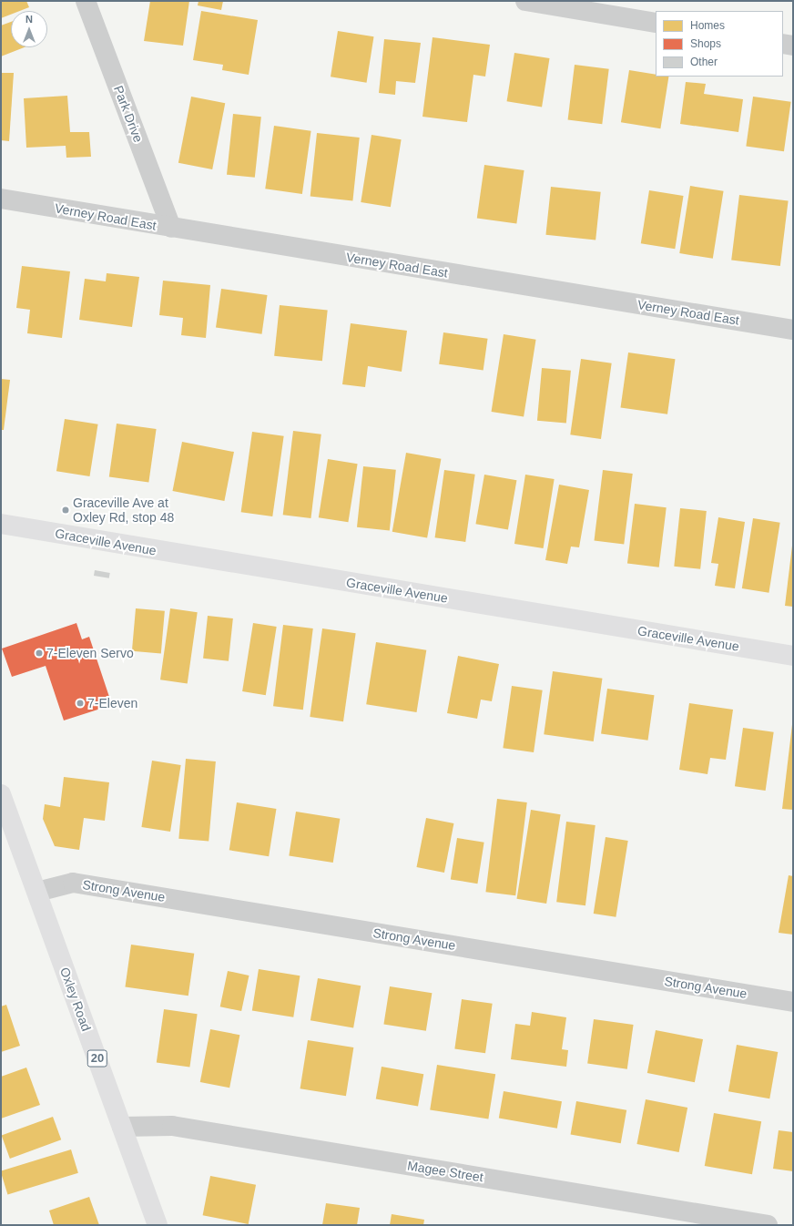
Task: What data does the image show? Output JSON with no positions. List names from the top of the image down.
{
  "streets": {
    "main road": ["Graceville Avenue", "Oxley Road", "20"],
    "street": [
      "Park Drive",
      "Verney Road East",
      "Strong Avenue",
      "Magee Street"
    ]
  },
  "crossings": [
    ["Park Drive", "Verney Road East"],
    ["Strong Avenue", "Oxley Road"],
    ["Oxley Road", "Magee Street"]
  ],
  "places": ["Graceville Ave at Oxley Rd, stop 48", "7-Eleven Servo", "7-Eleven"],
  "legend": ["Homes", "Shops", "Other"],
  "north": "top"
}
